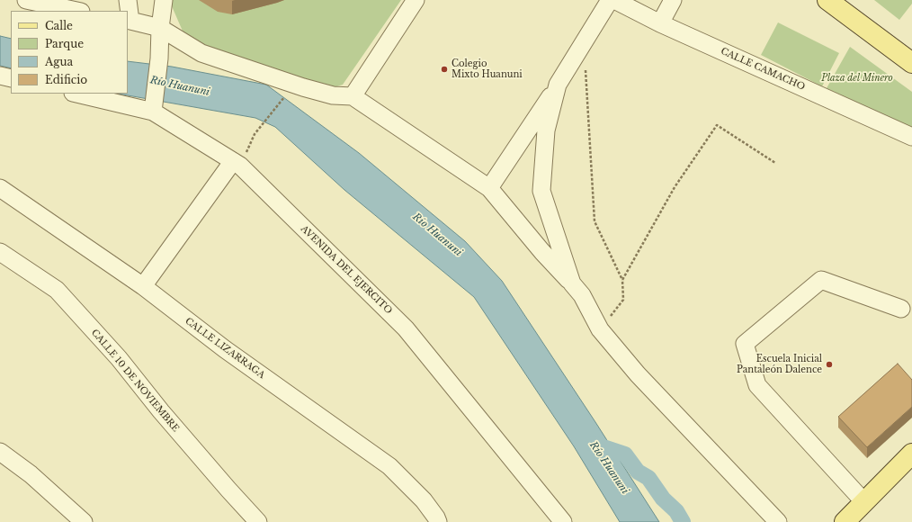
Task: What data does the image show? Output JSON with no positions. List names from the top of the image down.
{
  "streets": {
    "street": [
      "CALLE CAMACHO",
      "AVENIDA DEL EJERCITO",
      "CALLE LIZARRAGA",
      "CALLE 10 DE NOVIEMBRE"
    ]
  },
  "water": ["Río Huanuni"],
  "parks": ["Plaza del Minero"],
  "places": ["Colegio Mixto Huanuni", "Escuela Inicial Pantaleón Dalence"],
  "legend": [
    "Calle",
    "Parque",
    "Agua",
    "Edificio"
  ]
}
